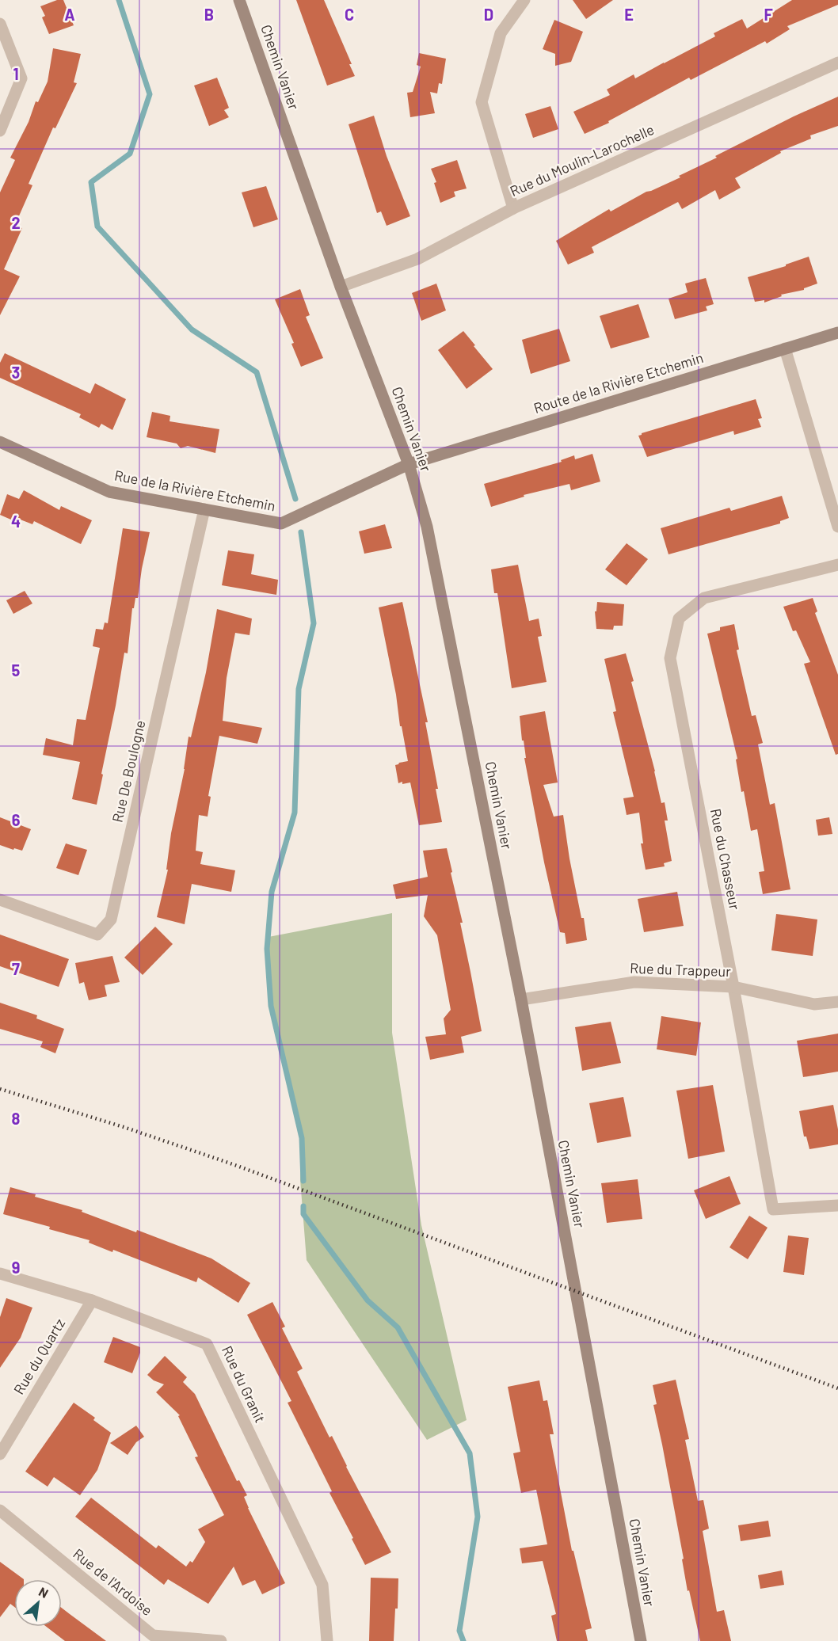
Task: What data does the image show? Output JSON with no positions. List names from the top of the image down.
{
  "streets": {
    "street": [
      "Chemin Vanier",
      "Rue du Moulin-Larochelle",
      "Route de la Rivière Etchemin",
      "Rue de la Rivière Etchemin",
      "Rue De Boulogne",
      "Rue du Chasseur",
      "Rue du Trappeur",
      "Rue du Quartz",
      "Rue du Granit",
      "Rue de l'Ardoise"
    ]
  },
  "crossings": [
    ["Chemin Vanier", "Rue du Moulin-Larochelle"],
    ["Chemin Vanier", "Route de la Rivière Etchemin"],
    ["Chemin Vanier", "Rue de la Rivière Etchemin"],
    ["Chemin Vanier", "Rue du Trappeur"],
    ["Route de la Rivière Etchemin", "Rue de la Rivière Etchemin"],
    ["Rue de la Rivière Etchemin", "Rue De Boulogne"],
    ["Rue du Chasseur", "Rue du Trappeur"],
    ["Rue du Quartz", "Rue du Granit"]
  ],
  "north": "top right",
  "grid": {
    "columns": [
      "A",
      "B",
      "C",
      "D",
      "E",
      "F"
    ],
    "rows": [
      "1",
      "2",
      "3",
      "4",
      "5",
      "6",
      "7",
      "8",
      "9"
    ]
  }
}
